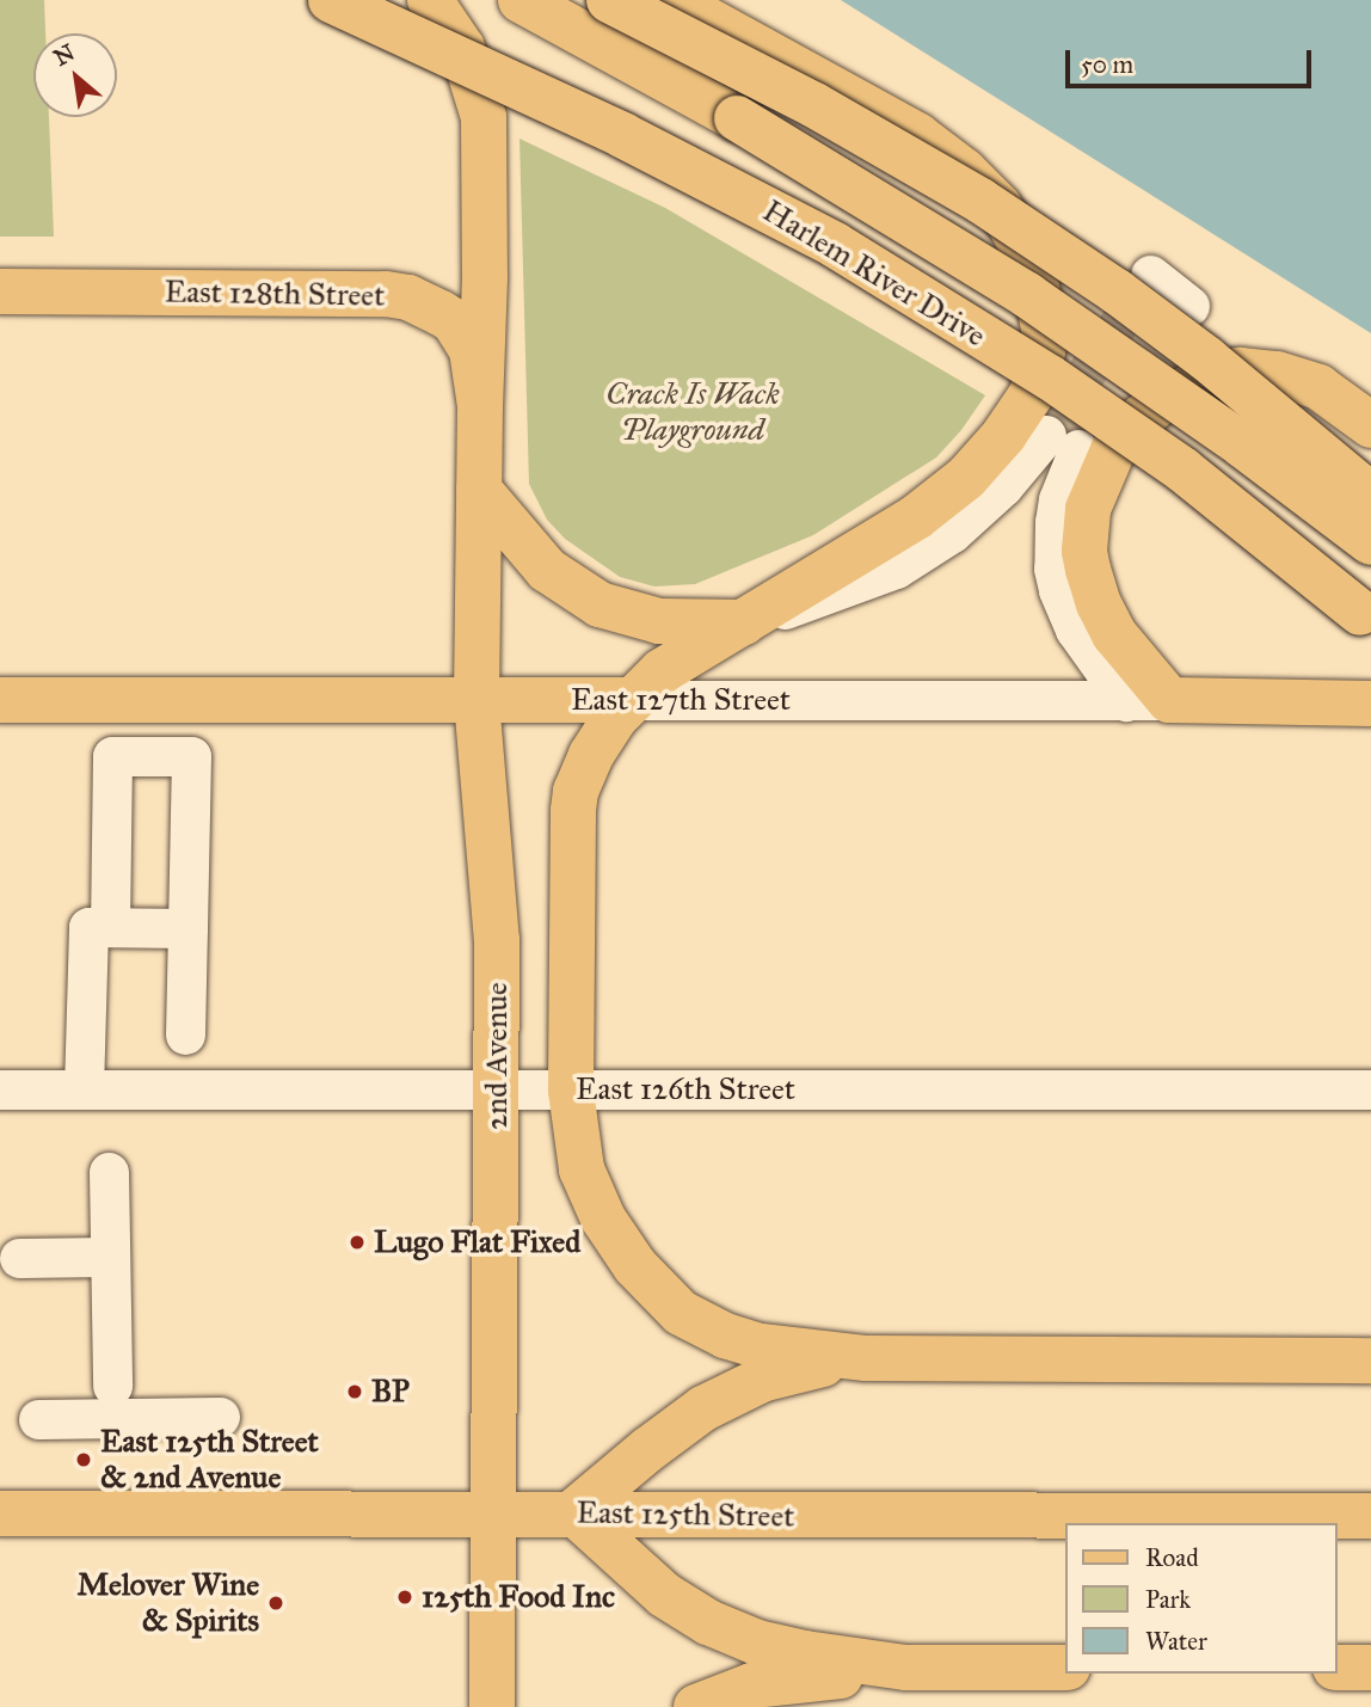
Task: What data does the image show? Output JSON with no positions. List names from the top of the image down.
{
  "streets": {
    "main road": [
      "Harlem River Drive",
      "East 128th Street",
      "East 127th Street",
      "2nd Avenue",
      "East 125th Street"
    ],
    "street": ["East 126th Street"]
  },
  "crossings": [
    ["East 128th Street", "2nd Avenue"],
    ["East 127th Street", "2nd Avenue"],
    ["2nd Avenue", "East 126th Street"],
    ["2nd Avenue", "East 125th Street"]
  ],
  "parks": ["Crack Is Wack Playground"],
  "places": [
    "Lugo Flat Fixed",
    "BP",
    "East 125th Street & 2nd Avenue",
    "125th Food Inc",
    "Melover Wine & Spirits"
  ],
  "legend": ["Road", "Park", "Water"],
  "scale_bar": "50 m",
  "north": "top left"
}
